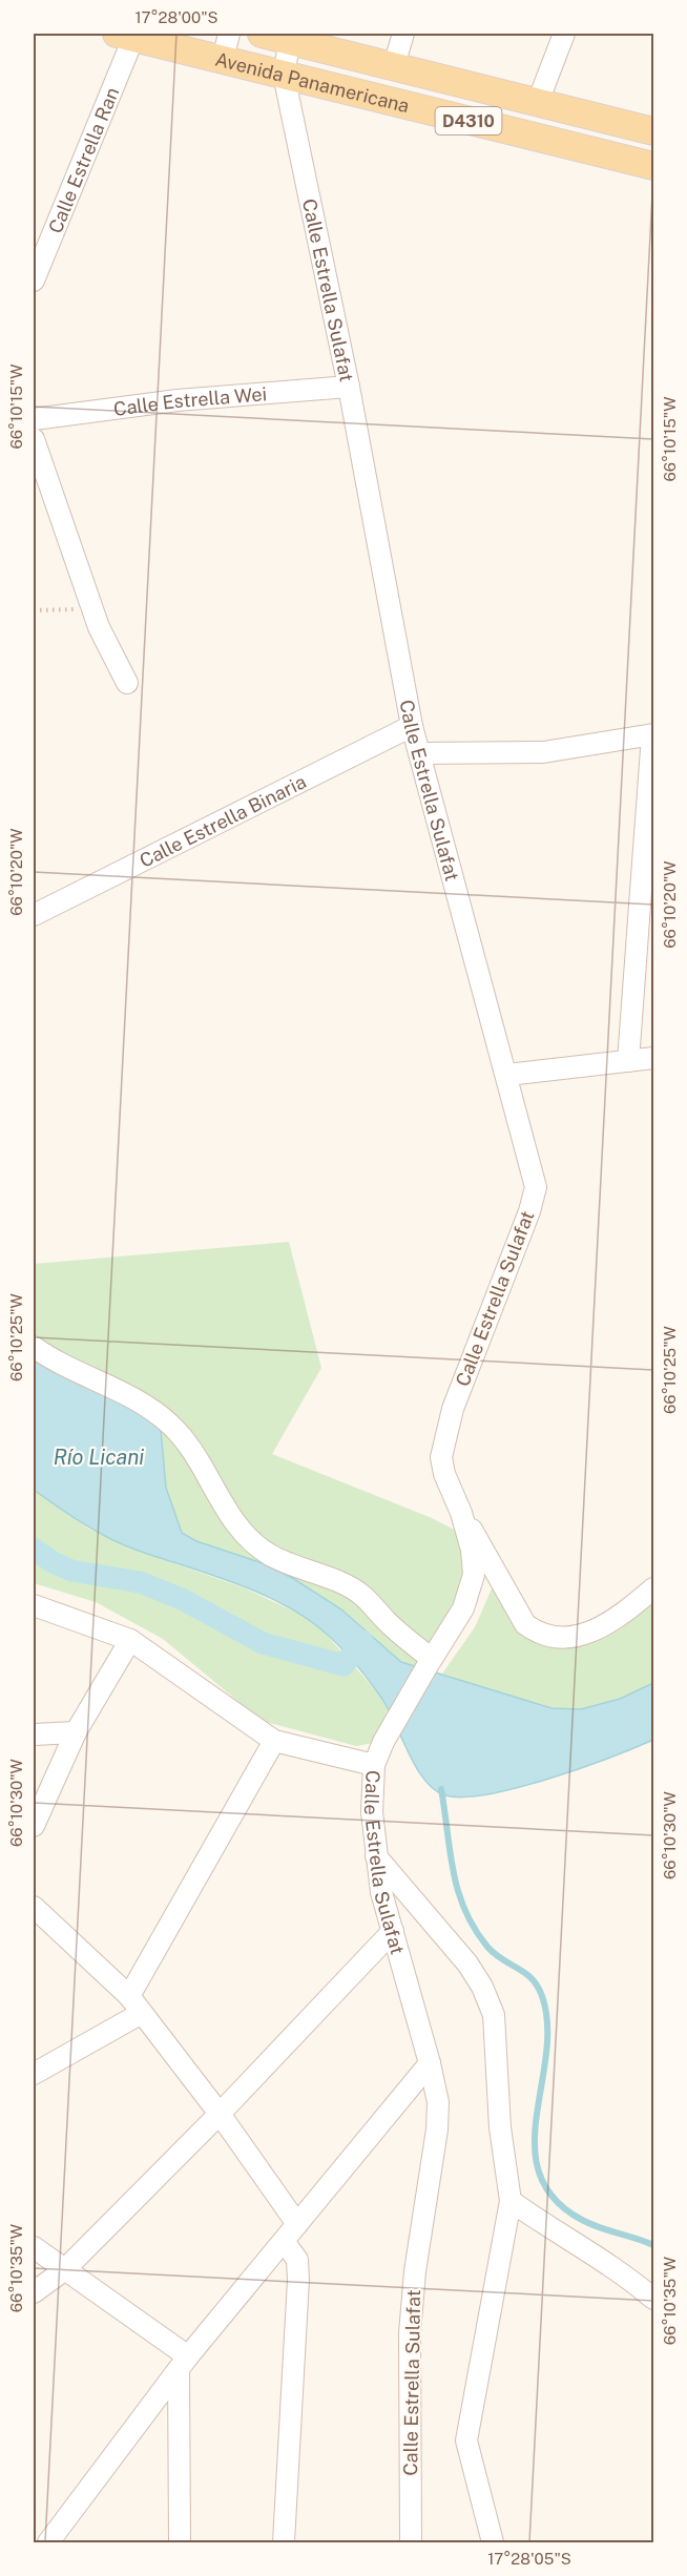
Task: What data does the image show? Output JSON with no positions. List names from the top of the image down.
{
  "streets": {
    "main road": ["Avenida Panamericana", "D4310"],
    "street": [
      "Calle Estrella Ran",
      "Calle Estrella Sulafat",
      "Calle Estrella Wei",
      "Calle Estrella Binaria"
    ]
  },
  "crossings": [
    ["Avenida Panamericana", "Calle Estrella Ran"],
    ["Avenida Panamericana", "Calle Estrella Sulafat"],
    ["Calle Estrella Sulafat", "Calle Estrella Wei"],
    ["Calle Estrella Sulafat", "Calle Estrella Binaria"]
  ],
  "water": ["Río Licani"],
  "coordinates": [
    "17°28'00\"S",
    "66°10'15\"W",
    "66°10'20\"W",
    "66°10'25\"W",
    "66°10'30\"W",
    "66°10'35\"W",
    "17°28'05\"S"
  ]
}
